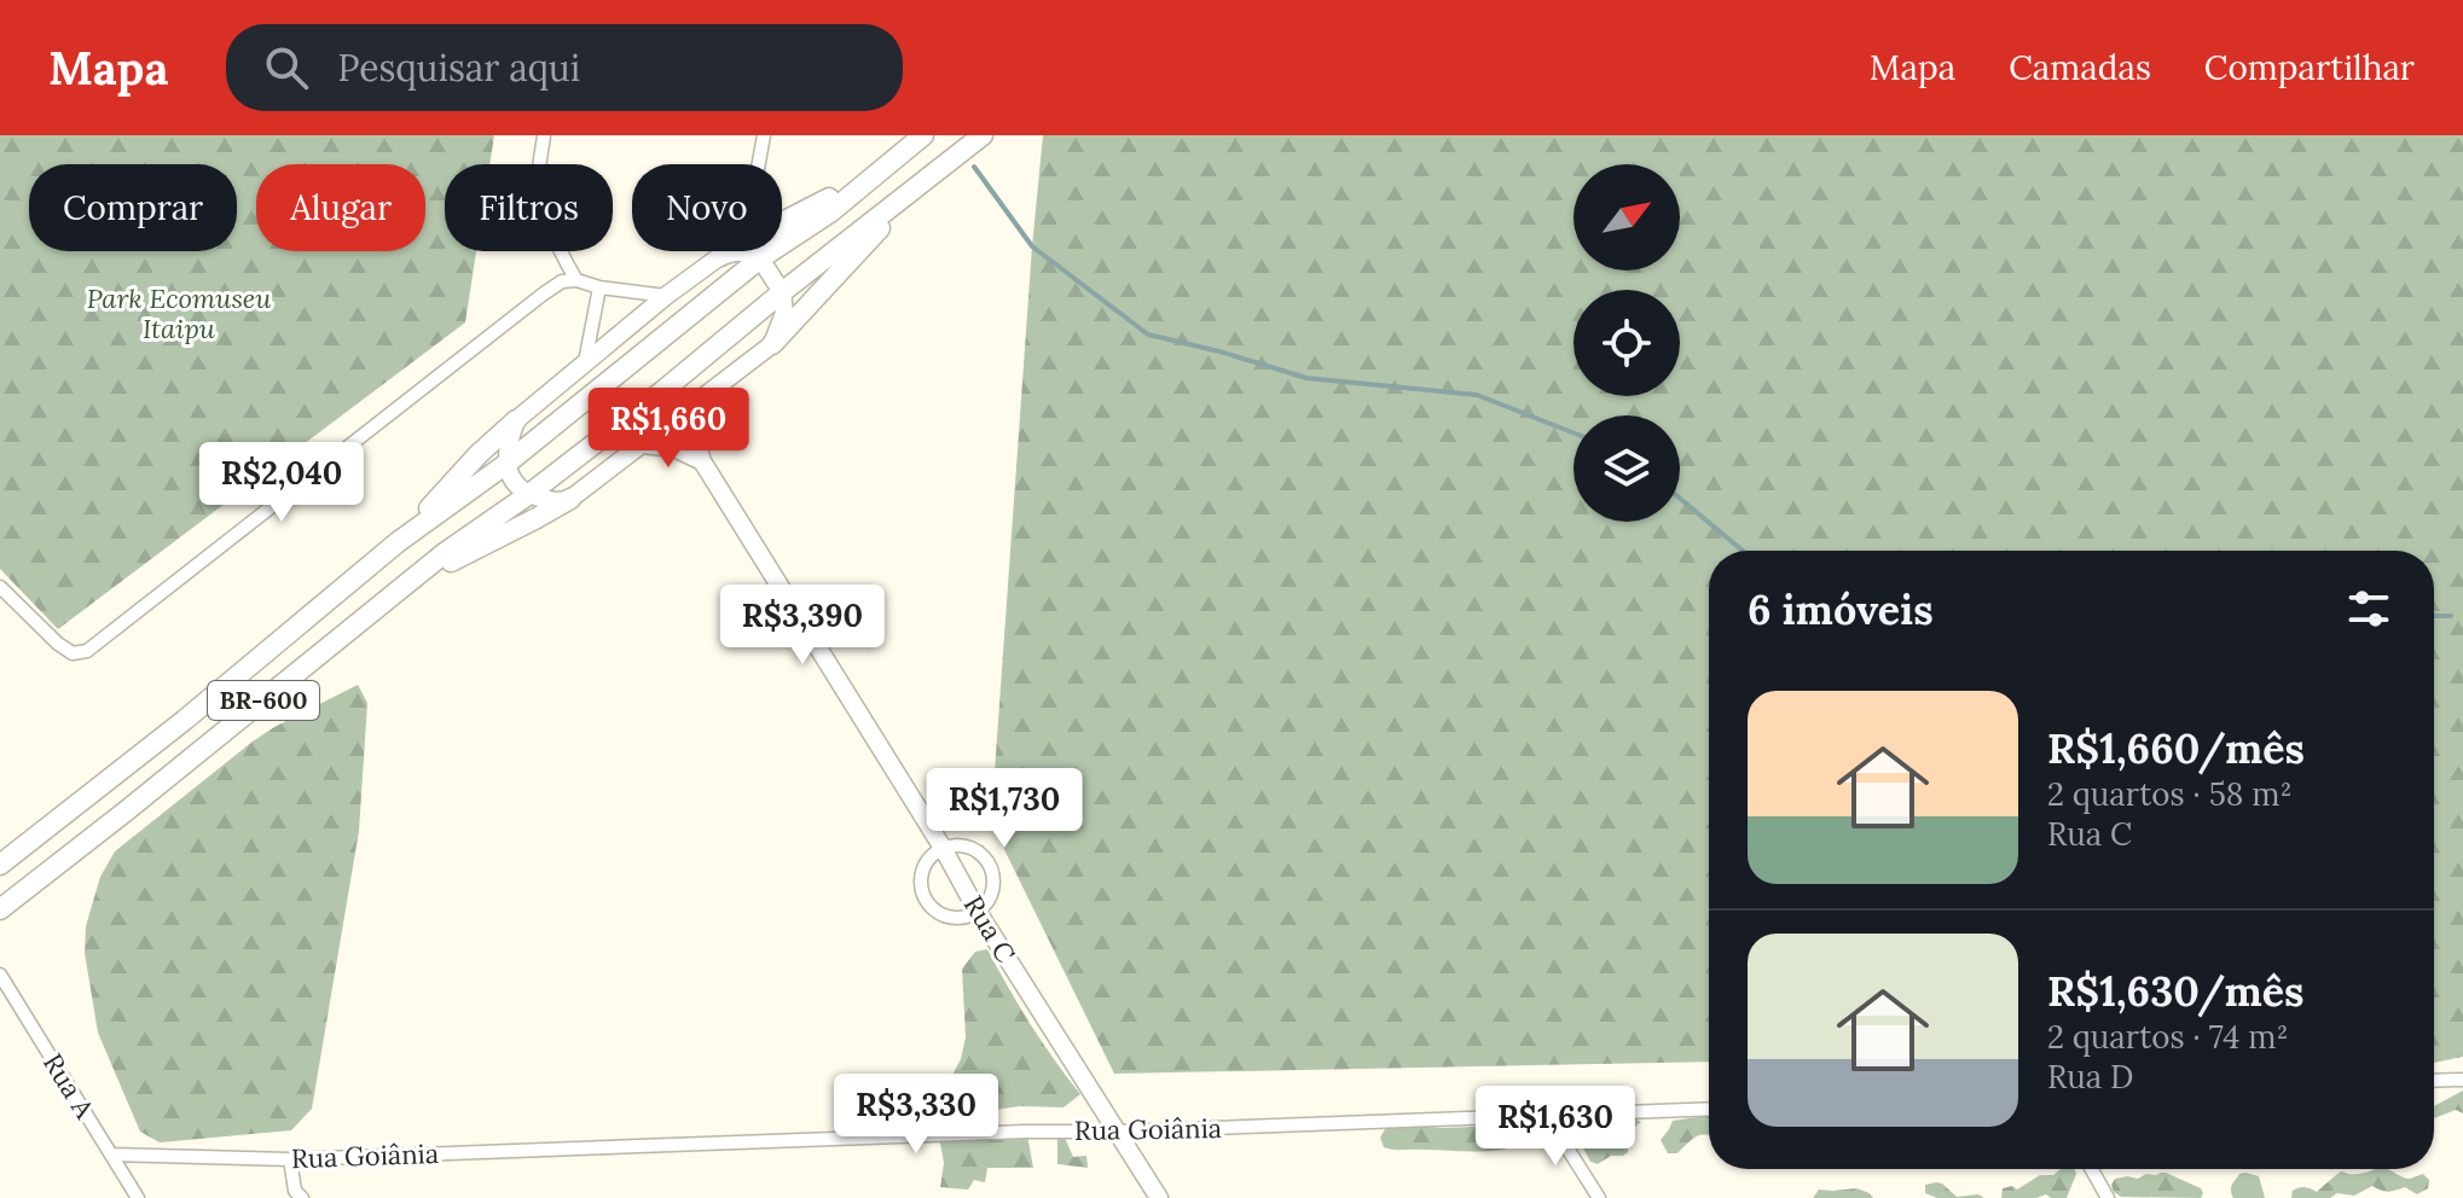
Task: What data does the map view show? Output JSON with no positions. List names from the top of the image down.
{
  "streets": {
    "main road": ["BR-600"],
    "street": ["Rua C", "Rua A", "Rua Goiânia"]
  },
  "crossings": [
    ["Rua C", "Rua Goiânia"],
    ["Rua A", "Rua Goiânia"]
  ],
  "parks": ["Park Ecomuseu Itaipu"],
  "north": "top right",
  "page": {
    "header": "Mapa",
    "search": "Pesquisar aqui",
    "nav": ["Mapa", "Camadas", "Compartilhar"],
    "chip": [
      "Comprar",
      "Alugar",
      "Filtros",
      "Novo"
    ],
    "price": [
      "R$1,660",
      "R$2,040",
      "R$3,390",
      "R$1,730",
      "R$3,330",
      "R$1,630"
    ],
    "heading": "6 imóveis",
    "list": [
      {
        "name": "R$1,660/mês",
        "note": "2 quartos · 58 m² · Rua C"
      },
      {
        "name": "R$1,630/mês",
        "note": "2 quartos · 74 m² · Rua D"
      }
    ]
  }
}
